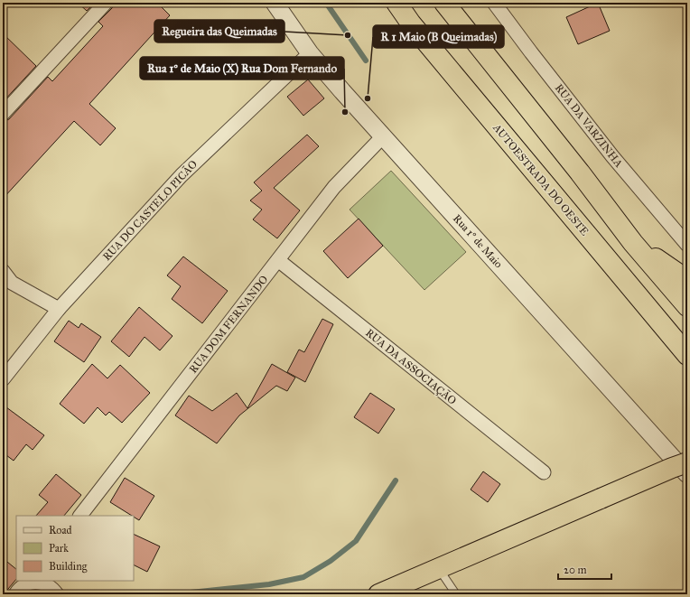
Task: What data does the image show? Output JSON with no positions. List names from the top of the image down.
{
  "streets": {
    "highway": ["AUTOESTRADA DO OESTE"],
    "street": [
      "RUA DA VARZINHA",
      "RUA DO CASTELO PICÃO",
      "Rua 1º de Maio",
      "RUA DOM FERNANDO",
      "RUA DA ASSOCIAÇÃO"
    ]
  },
  "crossings": [
    ["RUA DO CASTELO PICÃO", "Rua 1º de Maio"],
    ["Rua 1º de Maio", "RUA DOM FERNANDO"],
    ["RUA DOM FERNANDO", "RUA DA ASSOCIAÇÃO"]
  ],
  "places": ["Regueira das Queimadas", "R 1 Maio (B Queimadas)", "Rua 1º de Maio (X) Rua Dom Fernando"],
  "legend": ["Road", "Park", "Building"],
  "scale_bar": "20 m"
}
